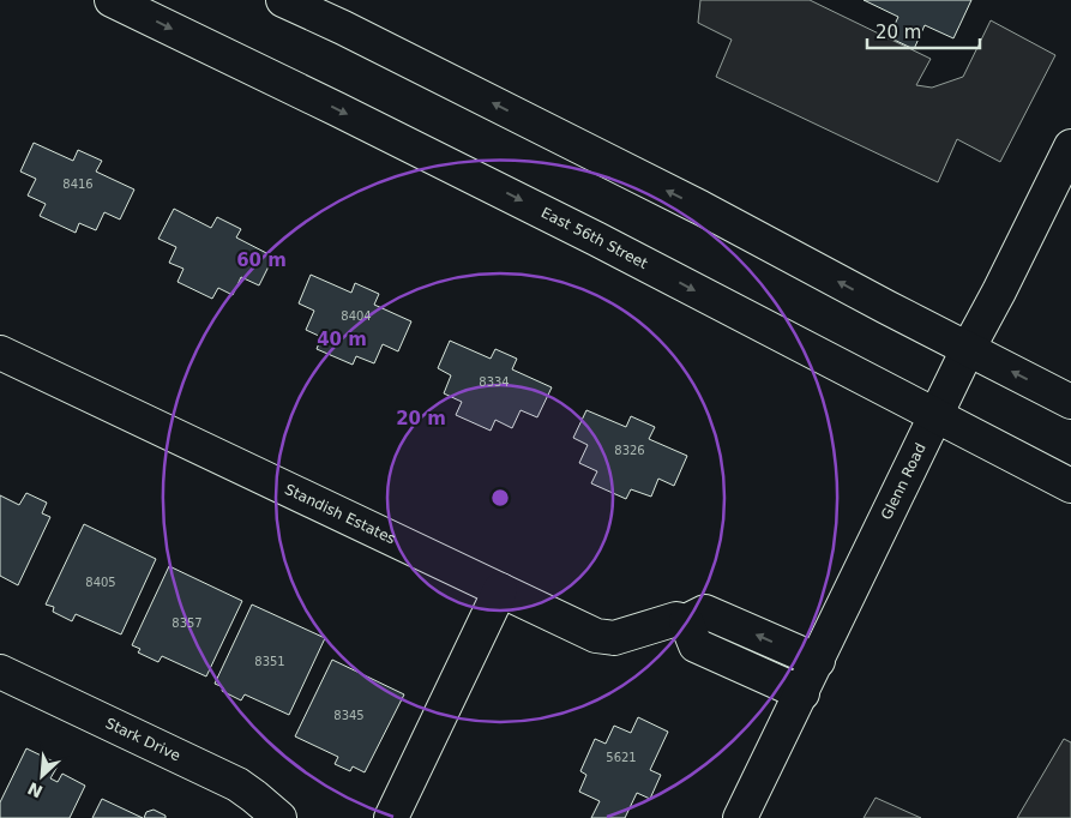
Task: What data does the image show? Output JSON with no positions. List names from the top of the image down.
{
  "streets": {
    "street": [
      "East 56th Street",
      "Glenn Road",
      "Standish Estates",
      "Stark Drive"
    ]
  },
  "crossings": [
    ["East 56th Street", "Glenn Road"],
    ["Glenn Road", "Standish Estates"]
  ],
  "house_numbers": [
    "8416",
    "8404",
    "8334",
    "8326",
    "8405",
    "8357",
    "8351",
    "8345",
    "5621"
  ],
  "scale_bar": "20 m",
  "north": "bottom left",
  "rings": ["60 m", "40 m", "20 m"]
}
